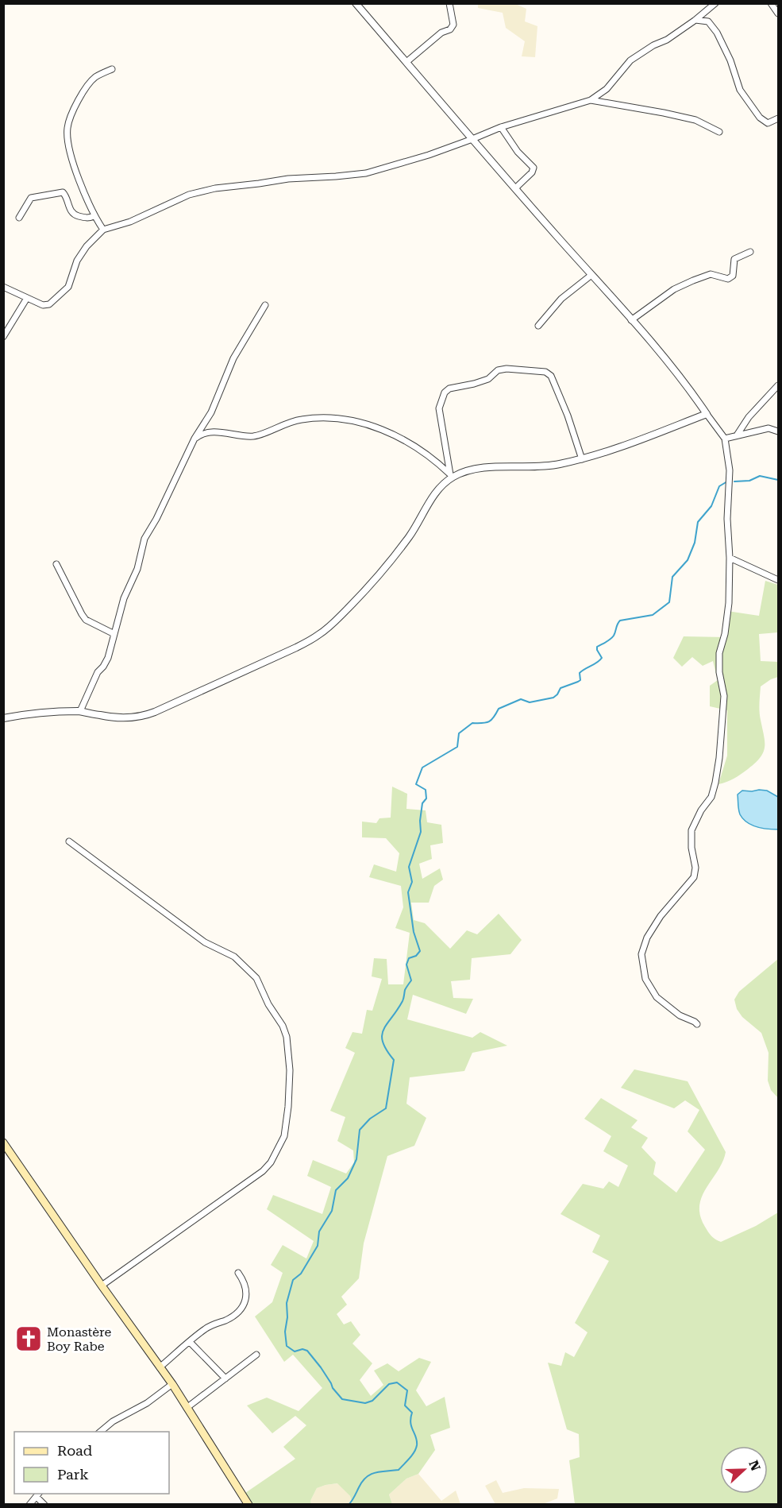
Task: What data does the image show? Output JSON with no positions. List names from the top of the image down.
{
  "places": {
    "church": ["Monastère Boy Rabe"]
  },
  "legend": ["Road", "Park"],
  "north": "right"
}
